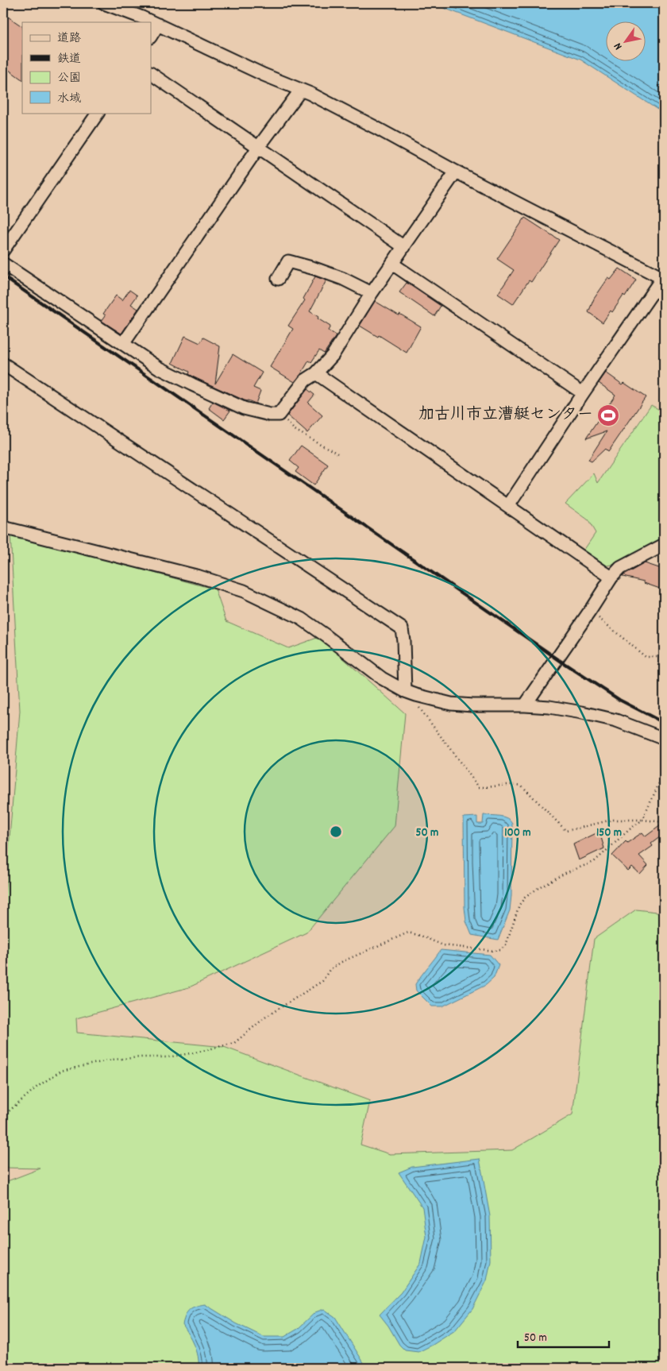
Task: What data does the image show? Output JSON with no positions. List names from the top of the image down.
{
  "places": {
    "sports": ["加古川市立漕艇センター"]
  },
  "legend": [
    "道路",
    "鉄道",
    "公園",
    "水域"
  ],
  "scale_bar": "50 m",
  "north": "bottom left",
  "rings": ["50 m", "100 m", "150 m"]
}
